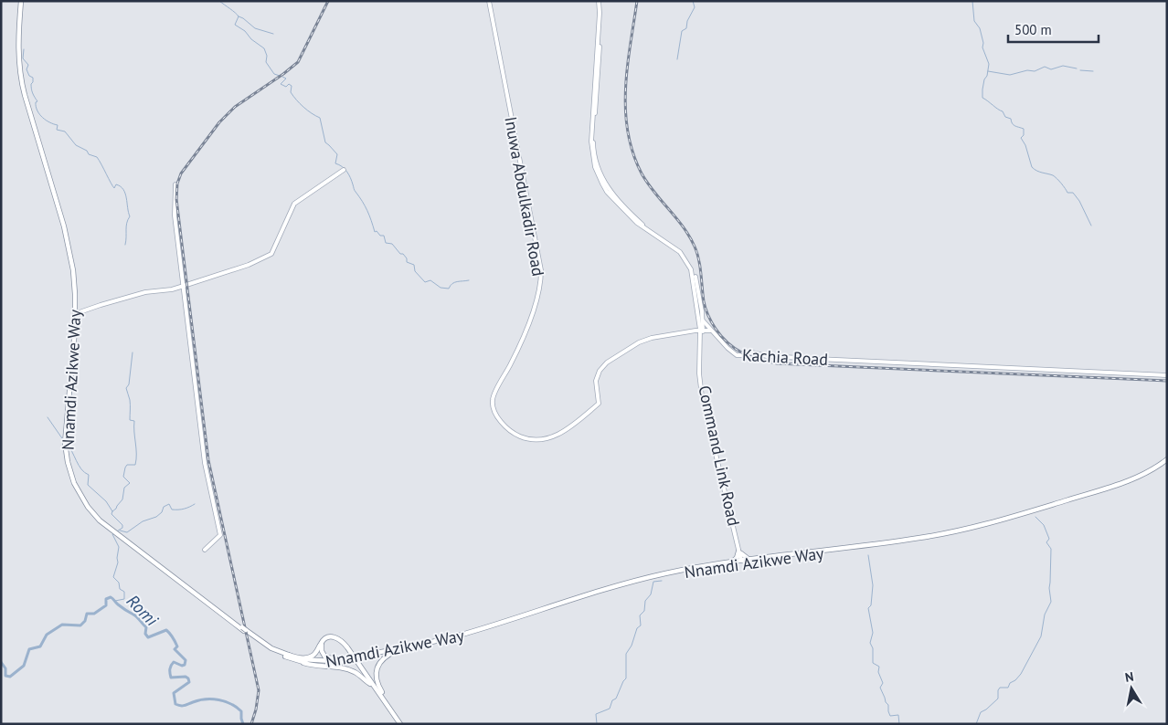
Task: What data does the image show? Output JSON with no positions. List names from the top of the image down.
{
  "streets": {
    "highway": ["Nnamdi Azikwe Way"],
    "main road": ["Inuwa Abdulkadir Road", "Kachia Road", "Command Link Road"]
  },
  "crossings": [
    ["Inuwa Abdulkadir Road", "Command Link Road"],
    ["Nnamdi Azikwe Way", "Command Link Road"]
  ],
  "water": ["Romi"],
  "scale_bar": "500 m",
  "north": "top"
}
